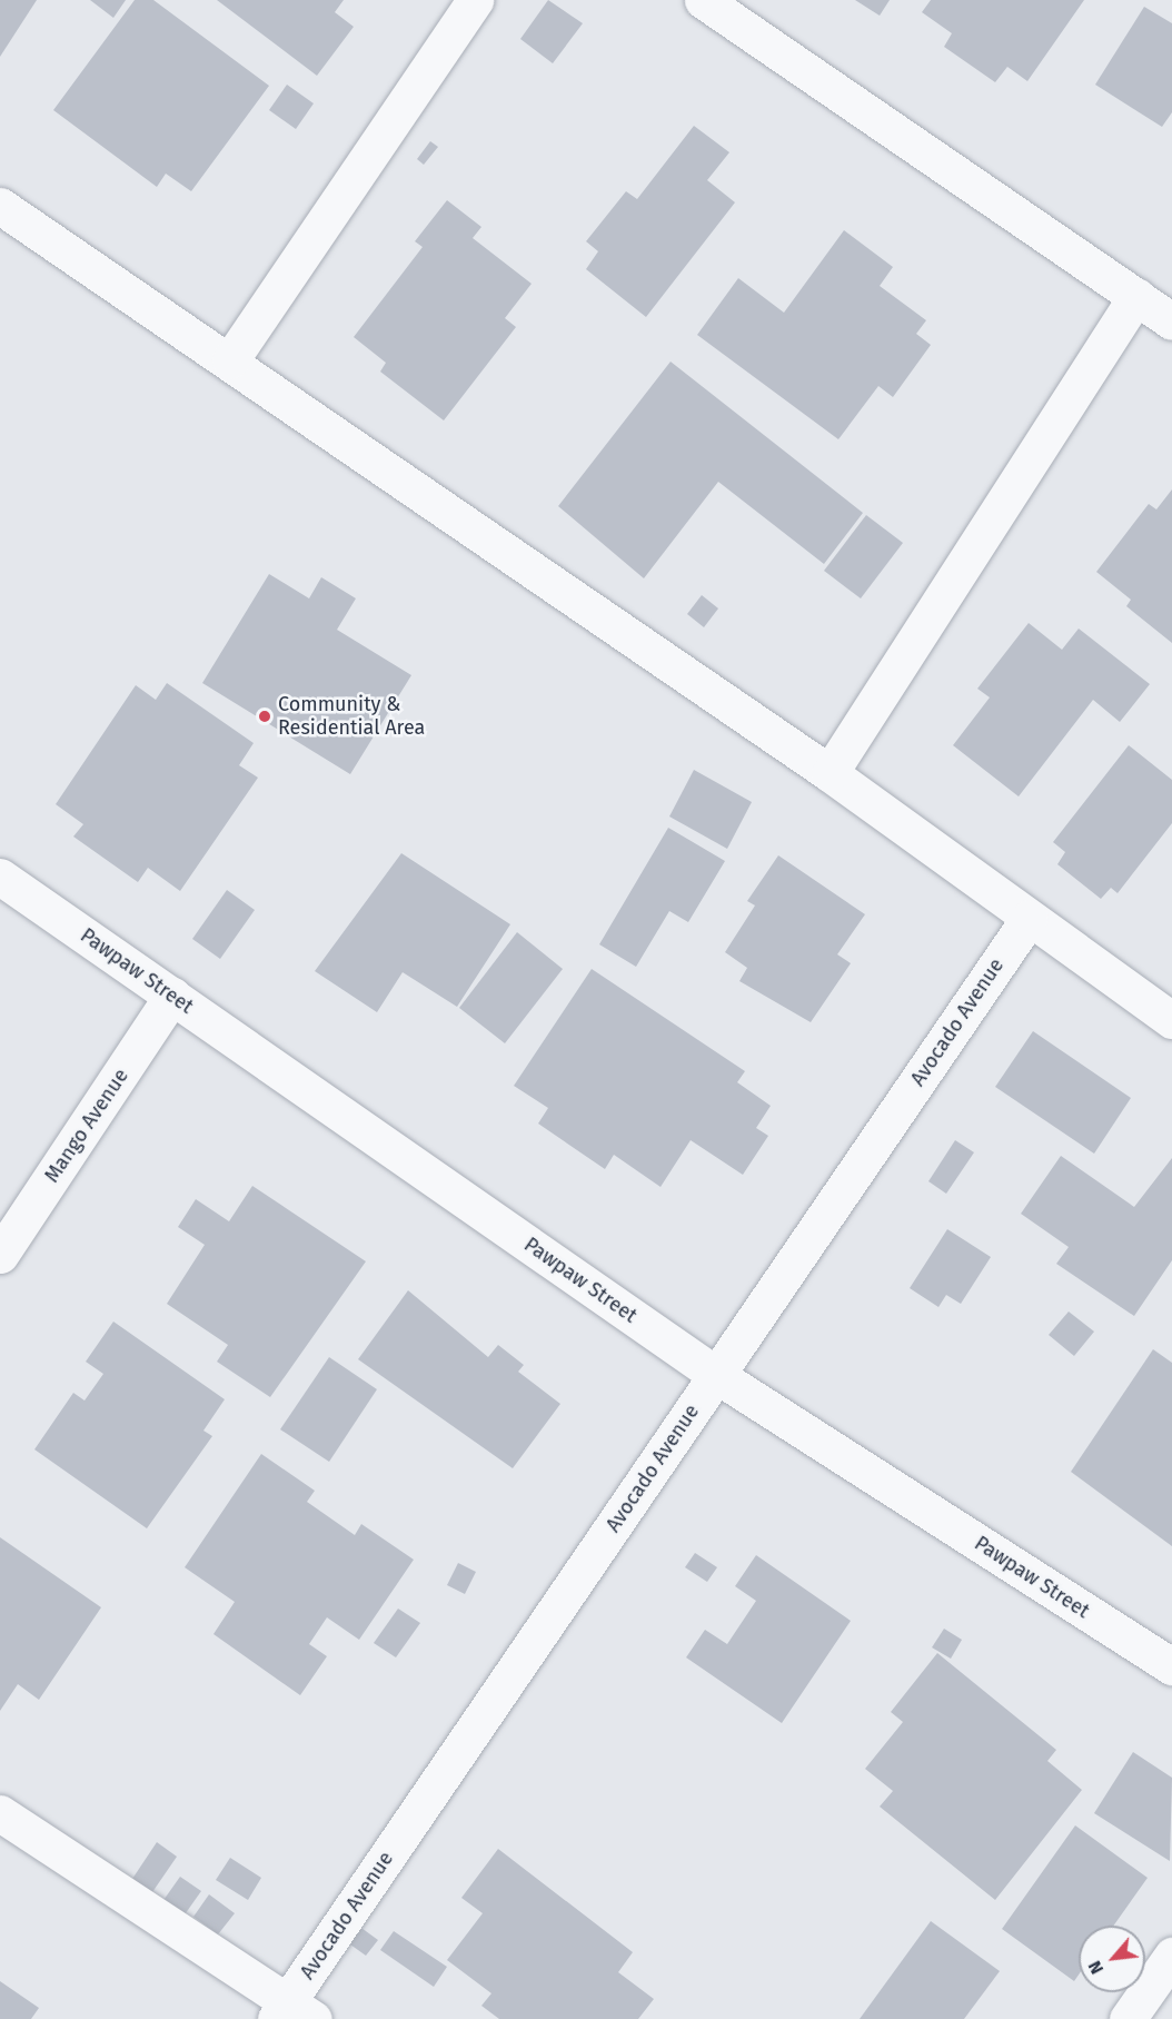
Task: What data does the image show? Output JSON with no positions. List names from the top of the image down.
{
  "streets": {
    "street": ["Pawpaw Street", "Avocado Avenue", "Mango Avenue"]
  },
  "crossings": [
    ["Pawpaw Street", "Avocado Avenue"],
    ["Pawpaw Street", "Mango Avenue"]
  ],
  "places": ["Community & Residential Area"],
  "north": "bottom left"
}
